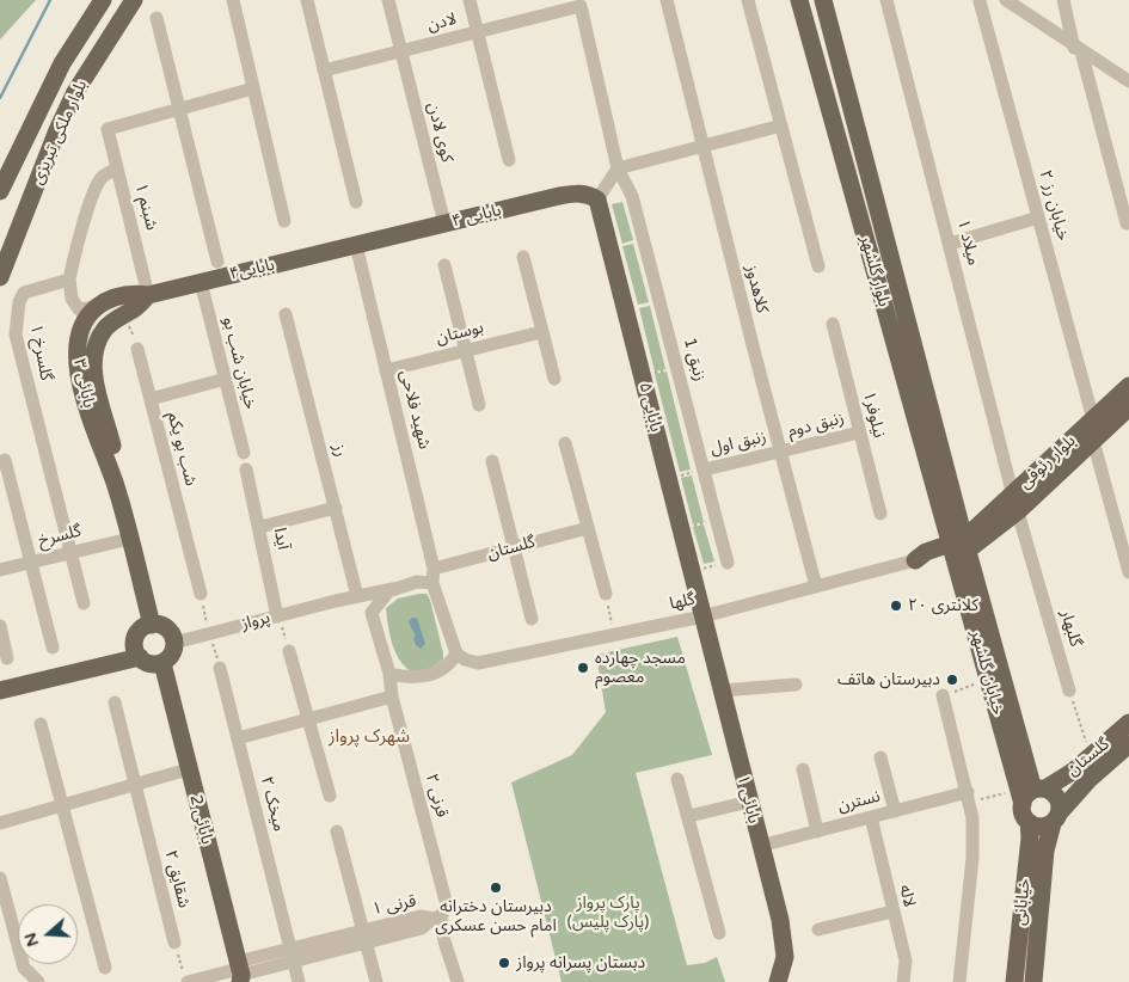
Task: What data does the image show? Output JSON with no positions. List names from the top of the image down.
{
  "streets": {
    "main road": [
      "بلوار ملکى تبریزى",
      "بابایی ۴",
      "بابایی۴",
      "بلوار گلشهر",
      "بابائی ۳",
      "۵ بابایی",
      "بلوار رئوفی",
      "گلستان",
      "خیابان گلشهر",
      "بابائی ۱",
      "بابائی 2",
      "خیابانی"
    ],
    "street": [
      "لادن",
      "کوی لادن",
      "خیابان رز ۲",
      "شبنم ۱",
      "میلاد ۱",
      "کلاهدوز",
      "بوستان",
      "گلسرخ ۱",
      "زنبق 1",
      "خیابان شب بو",
      "شهید فلاحی",
      "نیلوفر۱",
      "زنبق دوم",
      "زنبق اول",
      "شب بو یکم",
      "رز",
      "گلسرخ",
      "آیدا",
      "گلها",
      "پرواز",
      "گلبهار",
      "قرنی ۲",
      "نسترن",
      "میخک ۲",
      "شقایق ۲",
      "لاله",
      "قرنی ۱"
    ]
  },
  "crossings": [
    ["لادن", "کوی لادن"],
    ["لادن", "زنبق 1"],
    ["کوی لادن", "بابایی ۴"],
    ["خیابان رز ۲", "بلوار رئوفی"],
    ["شبنم ۱", "بابایی۴"],
    ["شبنم ۱", "بابائی ۳"],
    ["بابایی ۴", "بابایی۴"],
    ["بابایی ۴", "۵ بابایی"],
    ["بابایی ۴", "شهید فلاحی"],
    ["میلاد ۱", "بلوار رئوفی"],
    ["میلاد ۱", "گلبهار"],
    ["بابایی۴", "خیابان شب بو"],
    ["بابایی۴", "بابائی ۳"],
    ["بابایی۴", "شهید فلاحی"],
    ["بلوار گلشهر", "بلوار رئوفی"],
    ["بلوار گلشهر", "خیابان گلشهر"],
    ["کلاهدوز", "زنبق دوم"],
    ["کلاهدوز", "زنبق اول"],
    ["کلاهدوز", "گلها"],
    ["بوستان", "شهید فلاحی"],
    ["گلسرخ ۱", "گلسرخ"],
    ["زنبق 1", "زنبق اول"],
    ["بابائی ۳", "گلسرخ"],
    ["بابائی ۳", "پرواز"],
    ["بابائی ۳", "بابائی 2"],
    ["۵ بابایی", "گلها"],
    ["۵ بابایی", "بابائی ۱"],
    ["شهید فلاحی", "گلستان"],
    ["شهید فلاحی", "گلها"],
    ["شهید فلاحی", "پرواز"],
    ["شهید فلاحی", "قرنی ۲"],
    ["نیلوفر۱", "زنبق دوم"],
    ["زنبق دوم", "زنبق اول"],
    ["رز", "پرواز"],
    ["بلوار رئوفی", "گلها"],
    ["بلوار رئوفی", "گلبهار"],
    ["بلوار رئوفی", "خیابان گلشهر"],
    ["آیدا", "پرواز"],
    ["گلستان", "خیابان گلشهر"],
    ["گلستان", "خیابانی"],
    ["گلها", "پرواز"],
    ["گلها", "قرنی ۲"],
    ["گلها", "بابائی ۱"],
    ["پرواز", "قرنی ۲"],
    ["پرواز", "بابائی 2"],
    ["خیابان گلشهر", "خیابانی"],
    ["قرنی ۲", "قرنی ۱"],
    ["بابائی ۱", "نسترن"],
    ["نسترن", "لاله"],
    ["میخک ۲", "قرنی ۱"],
    ["بابائی 2", "قرنی ۱"]
  ],
  "districts": ["شهرک پرواز"],
  "parks": ["پارک پرواز (پارک پلیس)"],
  "places": [
    "کلانتری ۲۰",
    "مسجد چهارده معصوم",
    "دبیرستان هاتف",
    "دبیرستان دخترانه امام حسن عسکری",
    "دبستان پسرانه پرواز"
  ],
  "north": "left"
}
